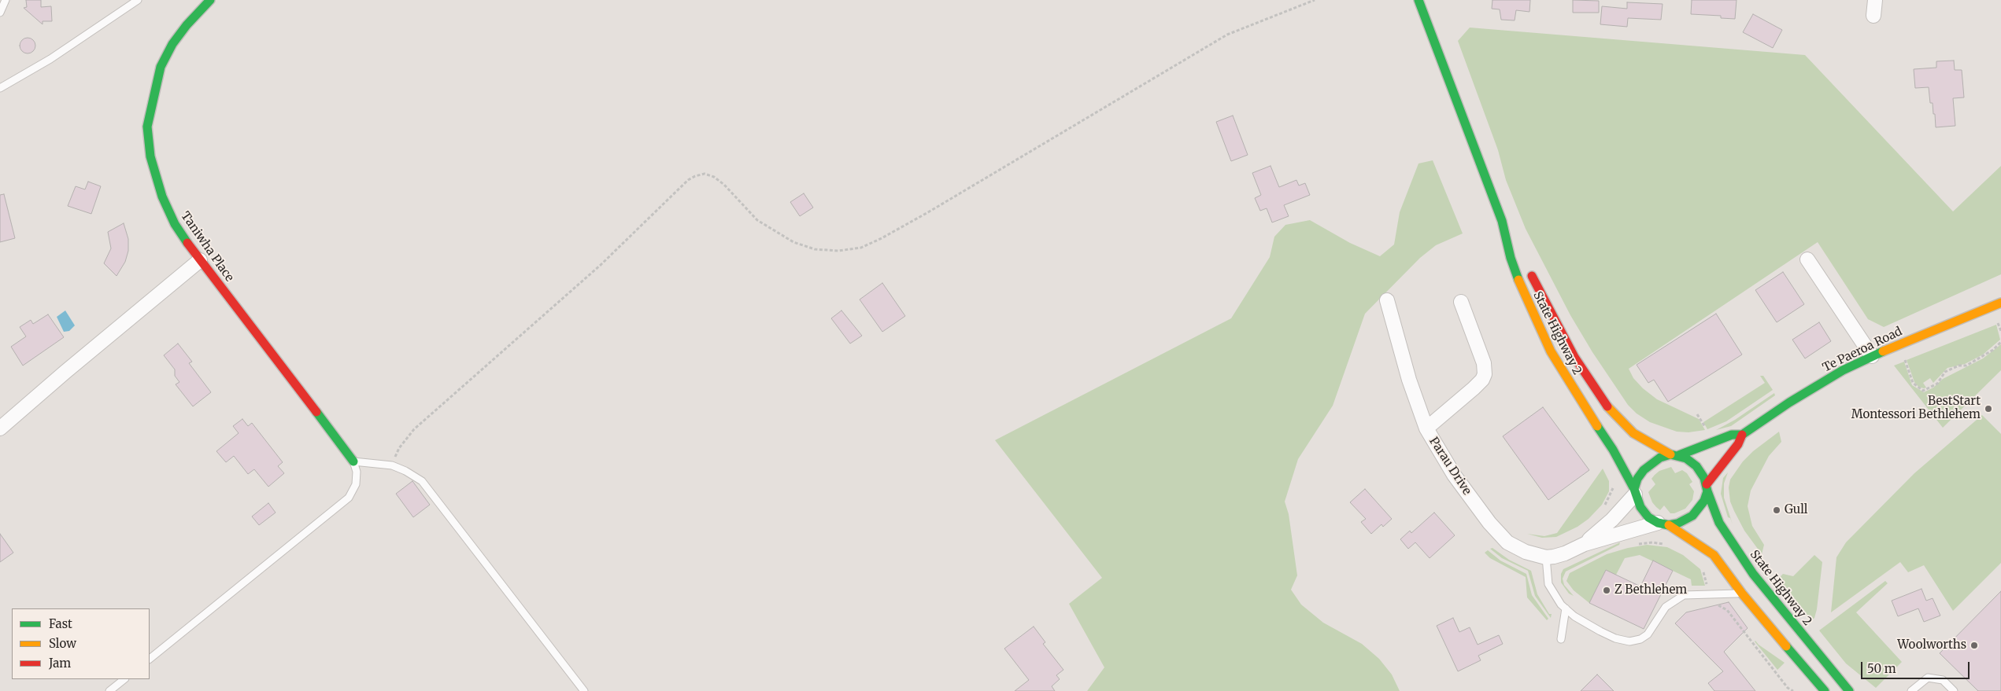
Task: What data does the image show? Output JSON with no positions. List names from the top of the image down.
{
  "streets": {
    "main road": ["Taniwha Place", "State Highway 2", "Te Paeroa Road"],
    "street": ["Parau Drive"]
  },
  "crossings": [
    ["State Highway 2", "Te Paeroa Road"],
    ["State Highway 2", "Parau Drive"],
    ["Te Paeroa Road", "Parau Drive"]
  ],
  "places": [
    "BestStart Montessori Bethlehem",
    "Gull",
    "Z Bethlehem",
    "Woolworths"
  ],
  "legend": ["Fast", "Slow", "Jam"],
  "scale_bar": "50 m"
}
